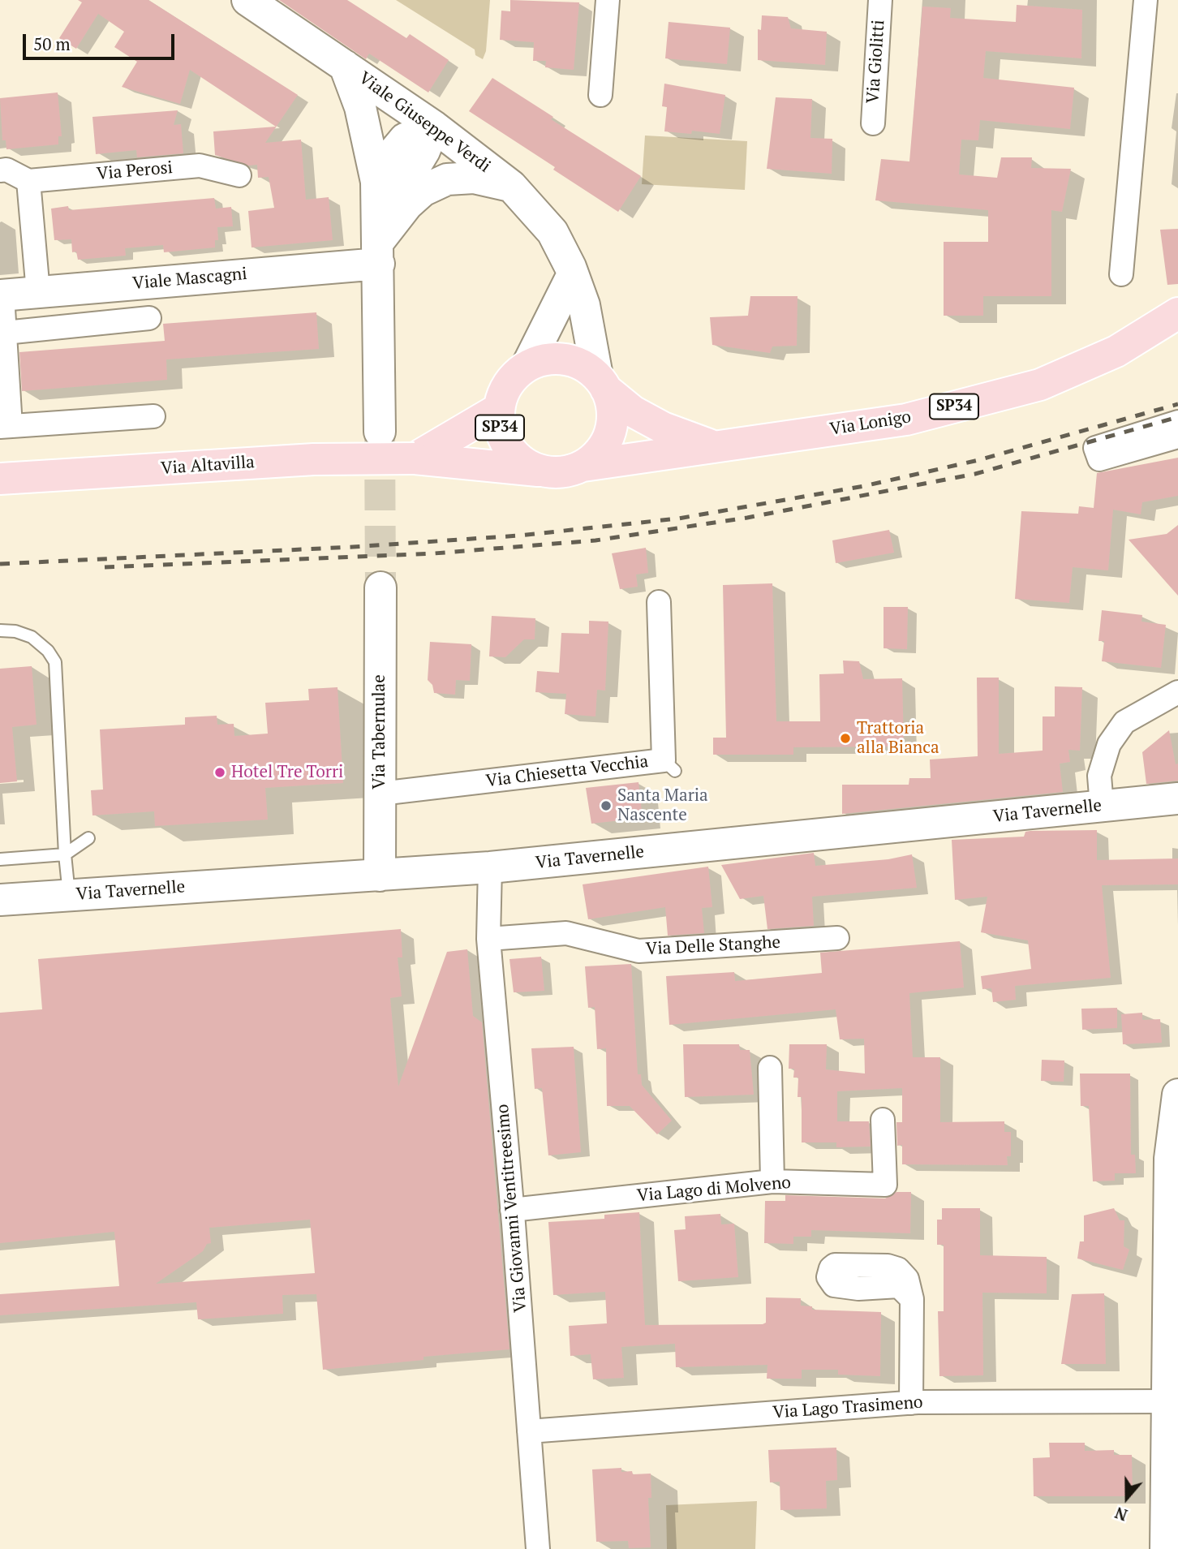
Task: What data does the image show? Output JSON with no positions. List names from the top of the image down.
{
  "streets": {
    "main road": ["SP34", "Via Lonigo", "Via Altavilla"],
    "street": [
      "Via Giolitti",
      "Viale Giuseppe Verdi",
      "Via Perosi",
      "Viale Mascagni",
      "Via Tabernulae",
      "Via Chiesetta Vecchia",
      "Via Tavernelle",
      "Via Delle Stanghe",
      "Via Lago di Molveno",
      "Via Giovanni Ventitreesimo",
      "Via Lago Trasimeno"
    ]
  },
  "crossings": [
    ["Viale Giuseppe Verdi", "SP34"],
    ["Viale Giuseppe Verdi", "Via Lonigo"],
    ["Viale Giuseppe Verdi", "Via Altavilla"],
    ["SP34", "Via Lonigo"],
    ["SP34", "Via Altavilla"],
    ["Via Lonigo", "Via Altavilla"],
    ["Via Tabernulae", "Via Chiesetta Vecchia"],
    ["Via Tabernulae", "Via Tavernelle"],
    ["Via Tavernelle", "Via Giovanni Ventitreesimo"],
    ["Via Delle Stanghe", "Via Giovanni Ventitreesimo"],
    ["Via Lago di Molveno", "Via Giovanni Ventitreesimo"],
    ["Via Giovanni Ventitreesimo", "Via Lago Trasimeno"]
  ],
  "places": ["Trattoria alla Bianca", "Hotel Tre Torri", "Santa Maria Nascente"],
  "scale_bar": "50 m",
  "north": "bottom"
}
